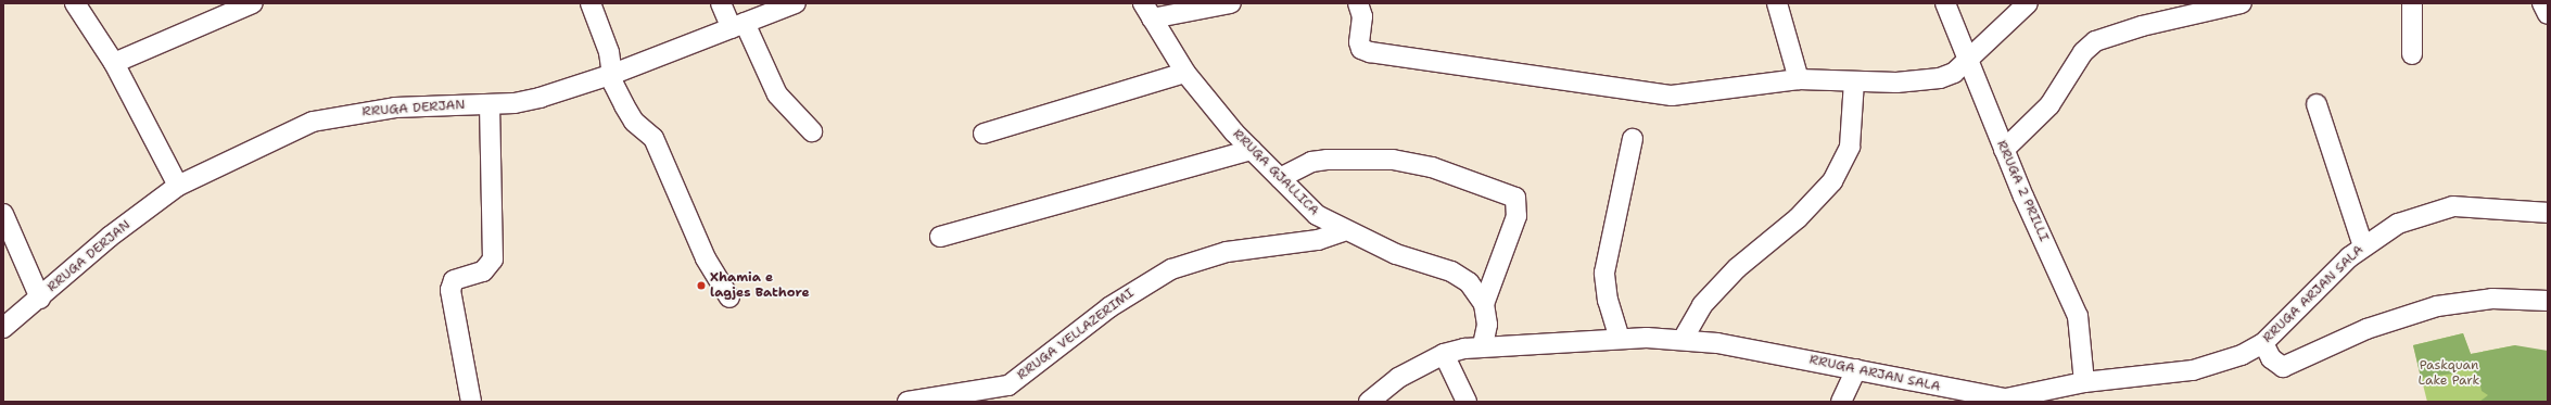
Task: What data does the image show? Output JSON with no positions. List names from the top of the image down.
{
  "streets": {
    "street": [
      "RRUGA DERJAN",
      "RRUGA GJALLICA",
      "RRUGA 2 PRILLI",
      "RRUGA ARJAN SALA",
      "RRUGA VELLAZERIMI"
    ]
  },
  "crossings": [
    ["RRUGA GJALLICA", "RRUGA ARJAN SALA"],
    ["RRUGA GJALLICA", "RRUGA VELLAZERIMI"],
    ["RRUGA 2 PRILLI", "RRUGA ARJAN SALA"]
  ],
  "parks": ["Paskquan Lake Park"],
  "places": ["Xhamia e lagjes Bathore"]
}
